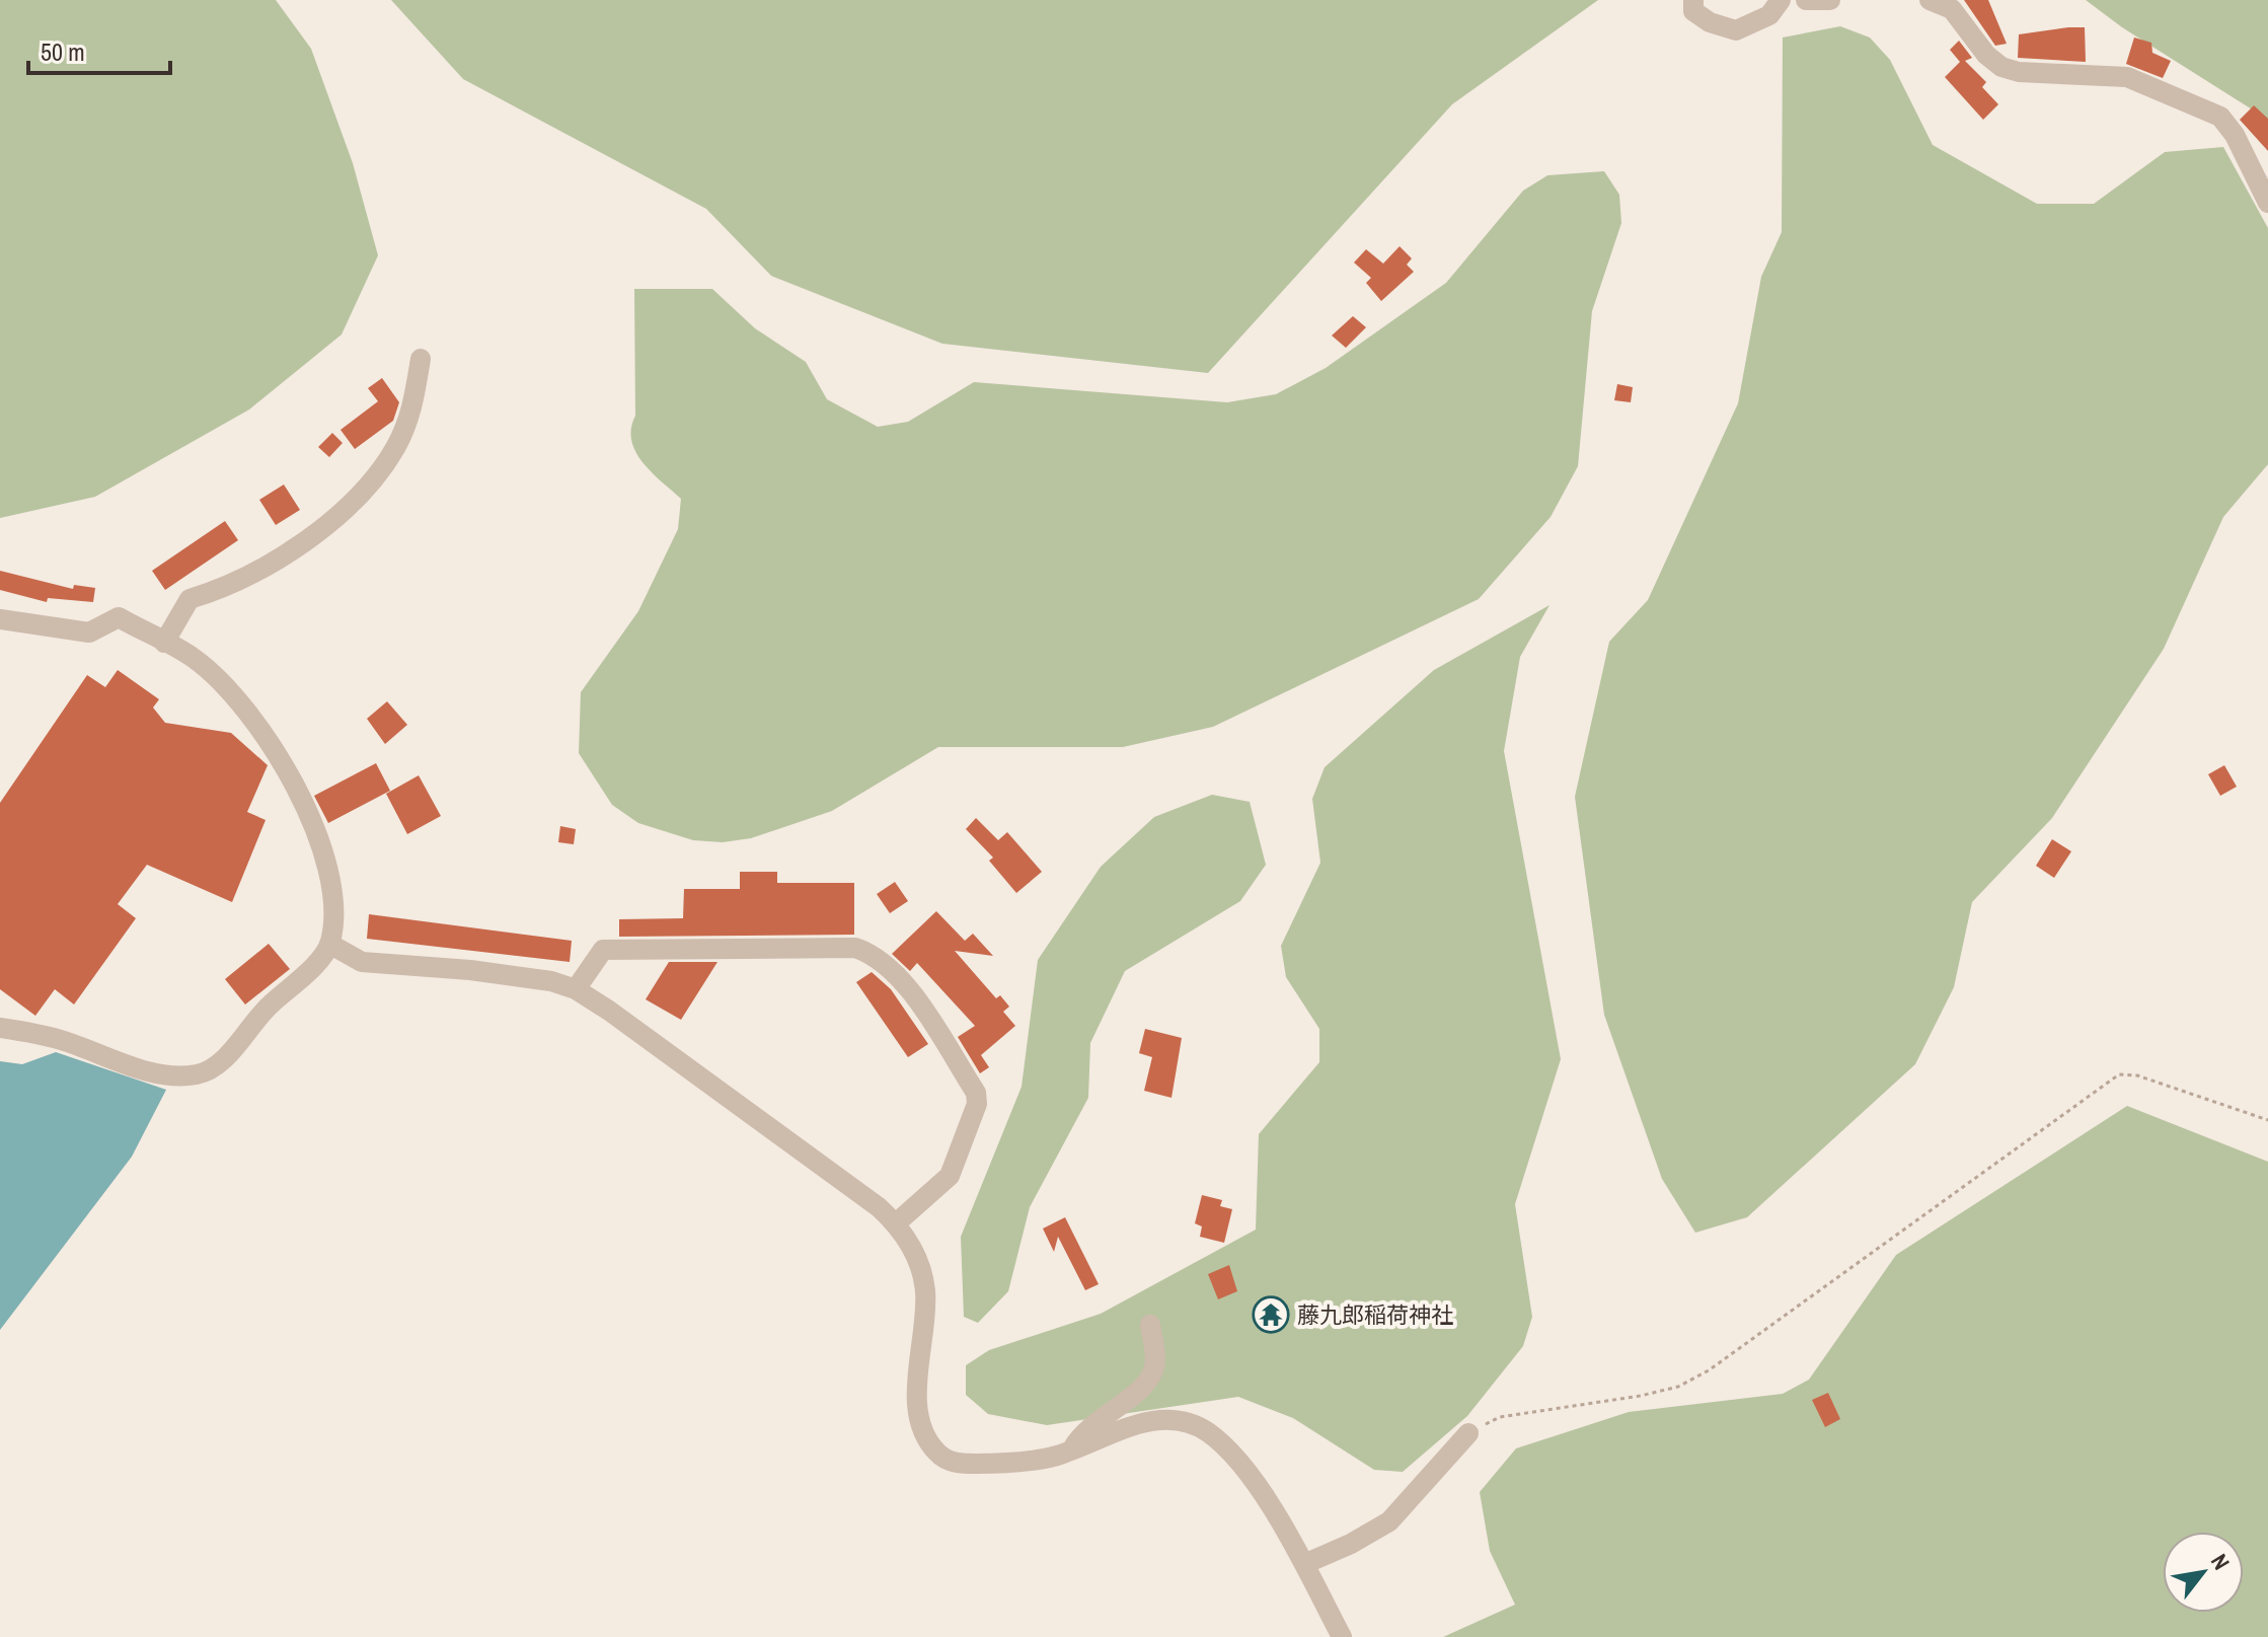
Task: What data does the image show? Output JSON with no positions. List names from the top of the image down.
{
  "places": {
    "temple": ["藤九郎稲荷神社"]
  },
  "scale_bar": "50 m",
  "north": "top right"
}
